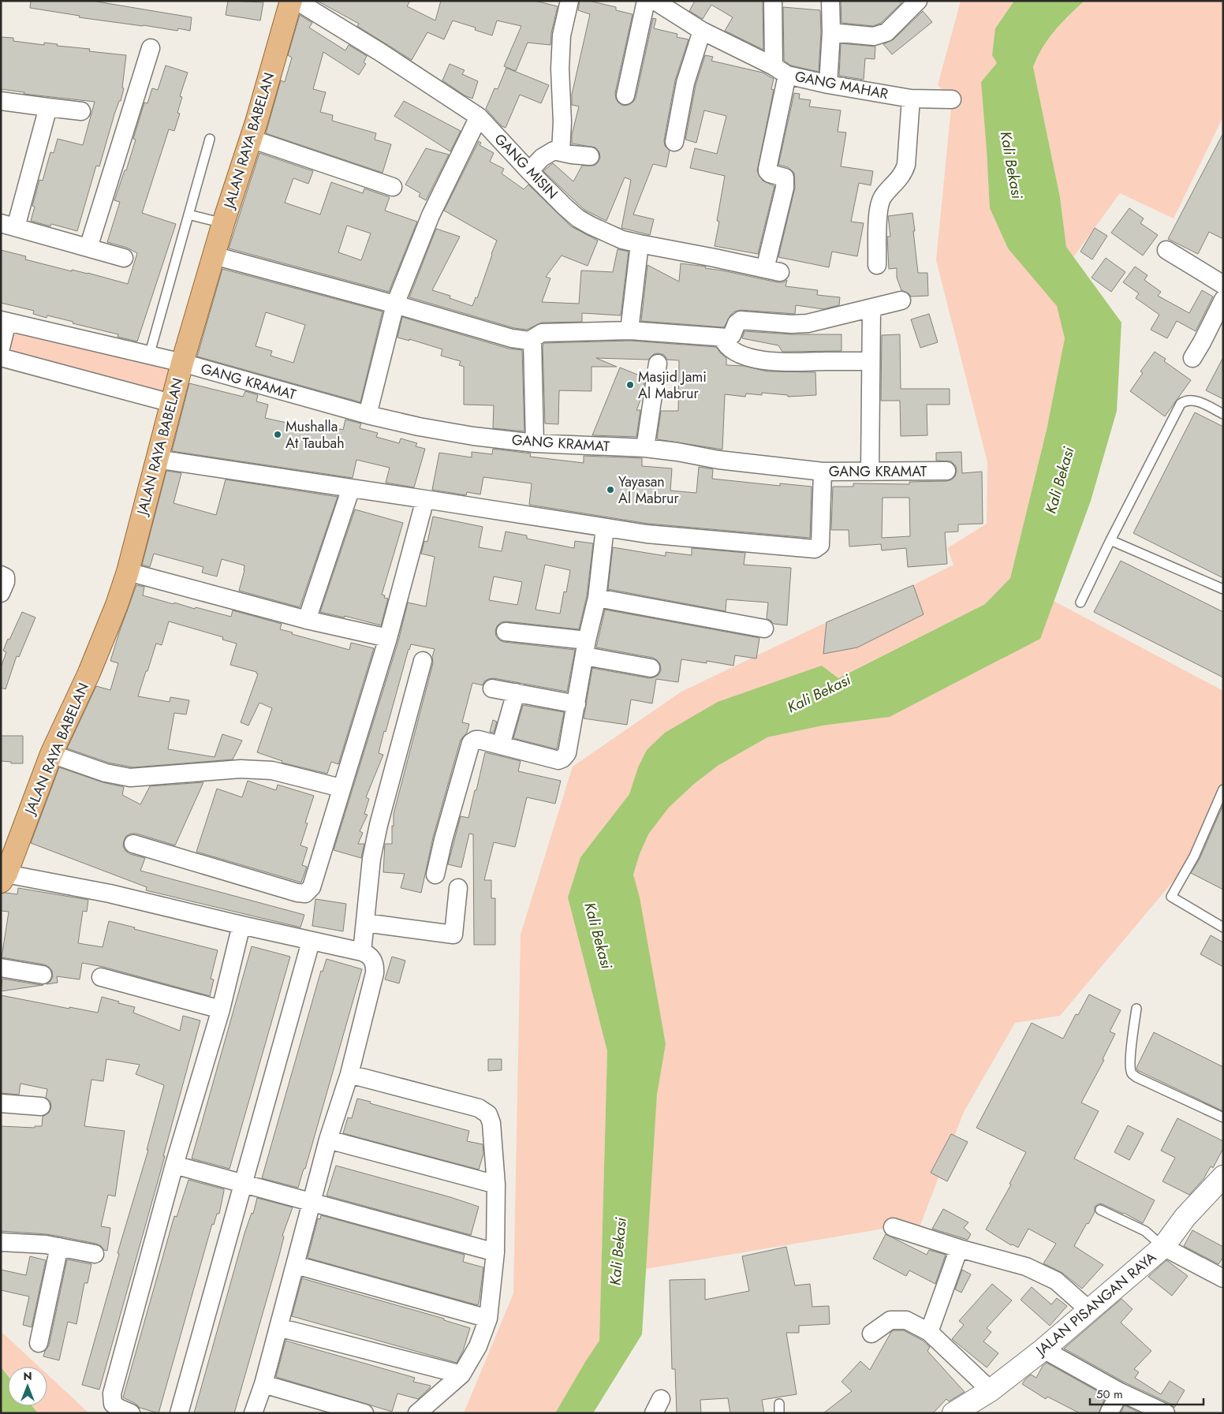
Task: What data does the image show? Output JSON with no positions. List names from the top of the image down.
{
  "streets": {
    "main road": ["JALAN RAYA BABELAN"],
    "street": [
      "GANG MAHAR",
      "GANG MISIN",
      "GANG KRAMAT",
      "JALAN PISANGAN RAYA"
    ]
  },
  "crossings": [
    ["GANG MAHAR", "GANG MISIN"],
    ["JALAN RAYA BABELAN", "GANG KRAMAT"]
  ],
  "water": ["Kali Bekasi"],
  "places": ["Masjid Jami Al Mabrur", "Mushalla At Taubah", "Yayasan Al Mabrur"],
  "scale_bar": "50 m",
  "north": "top"
}
